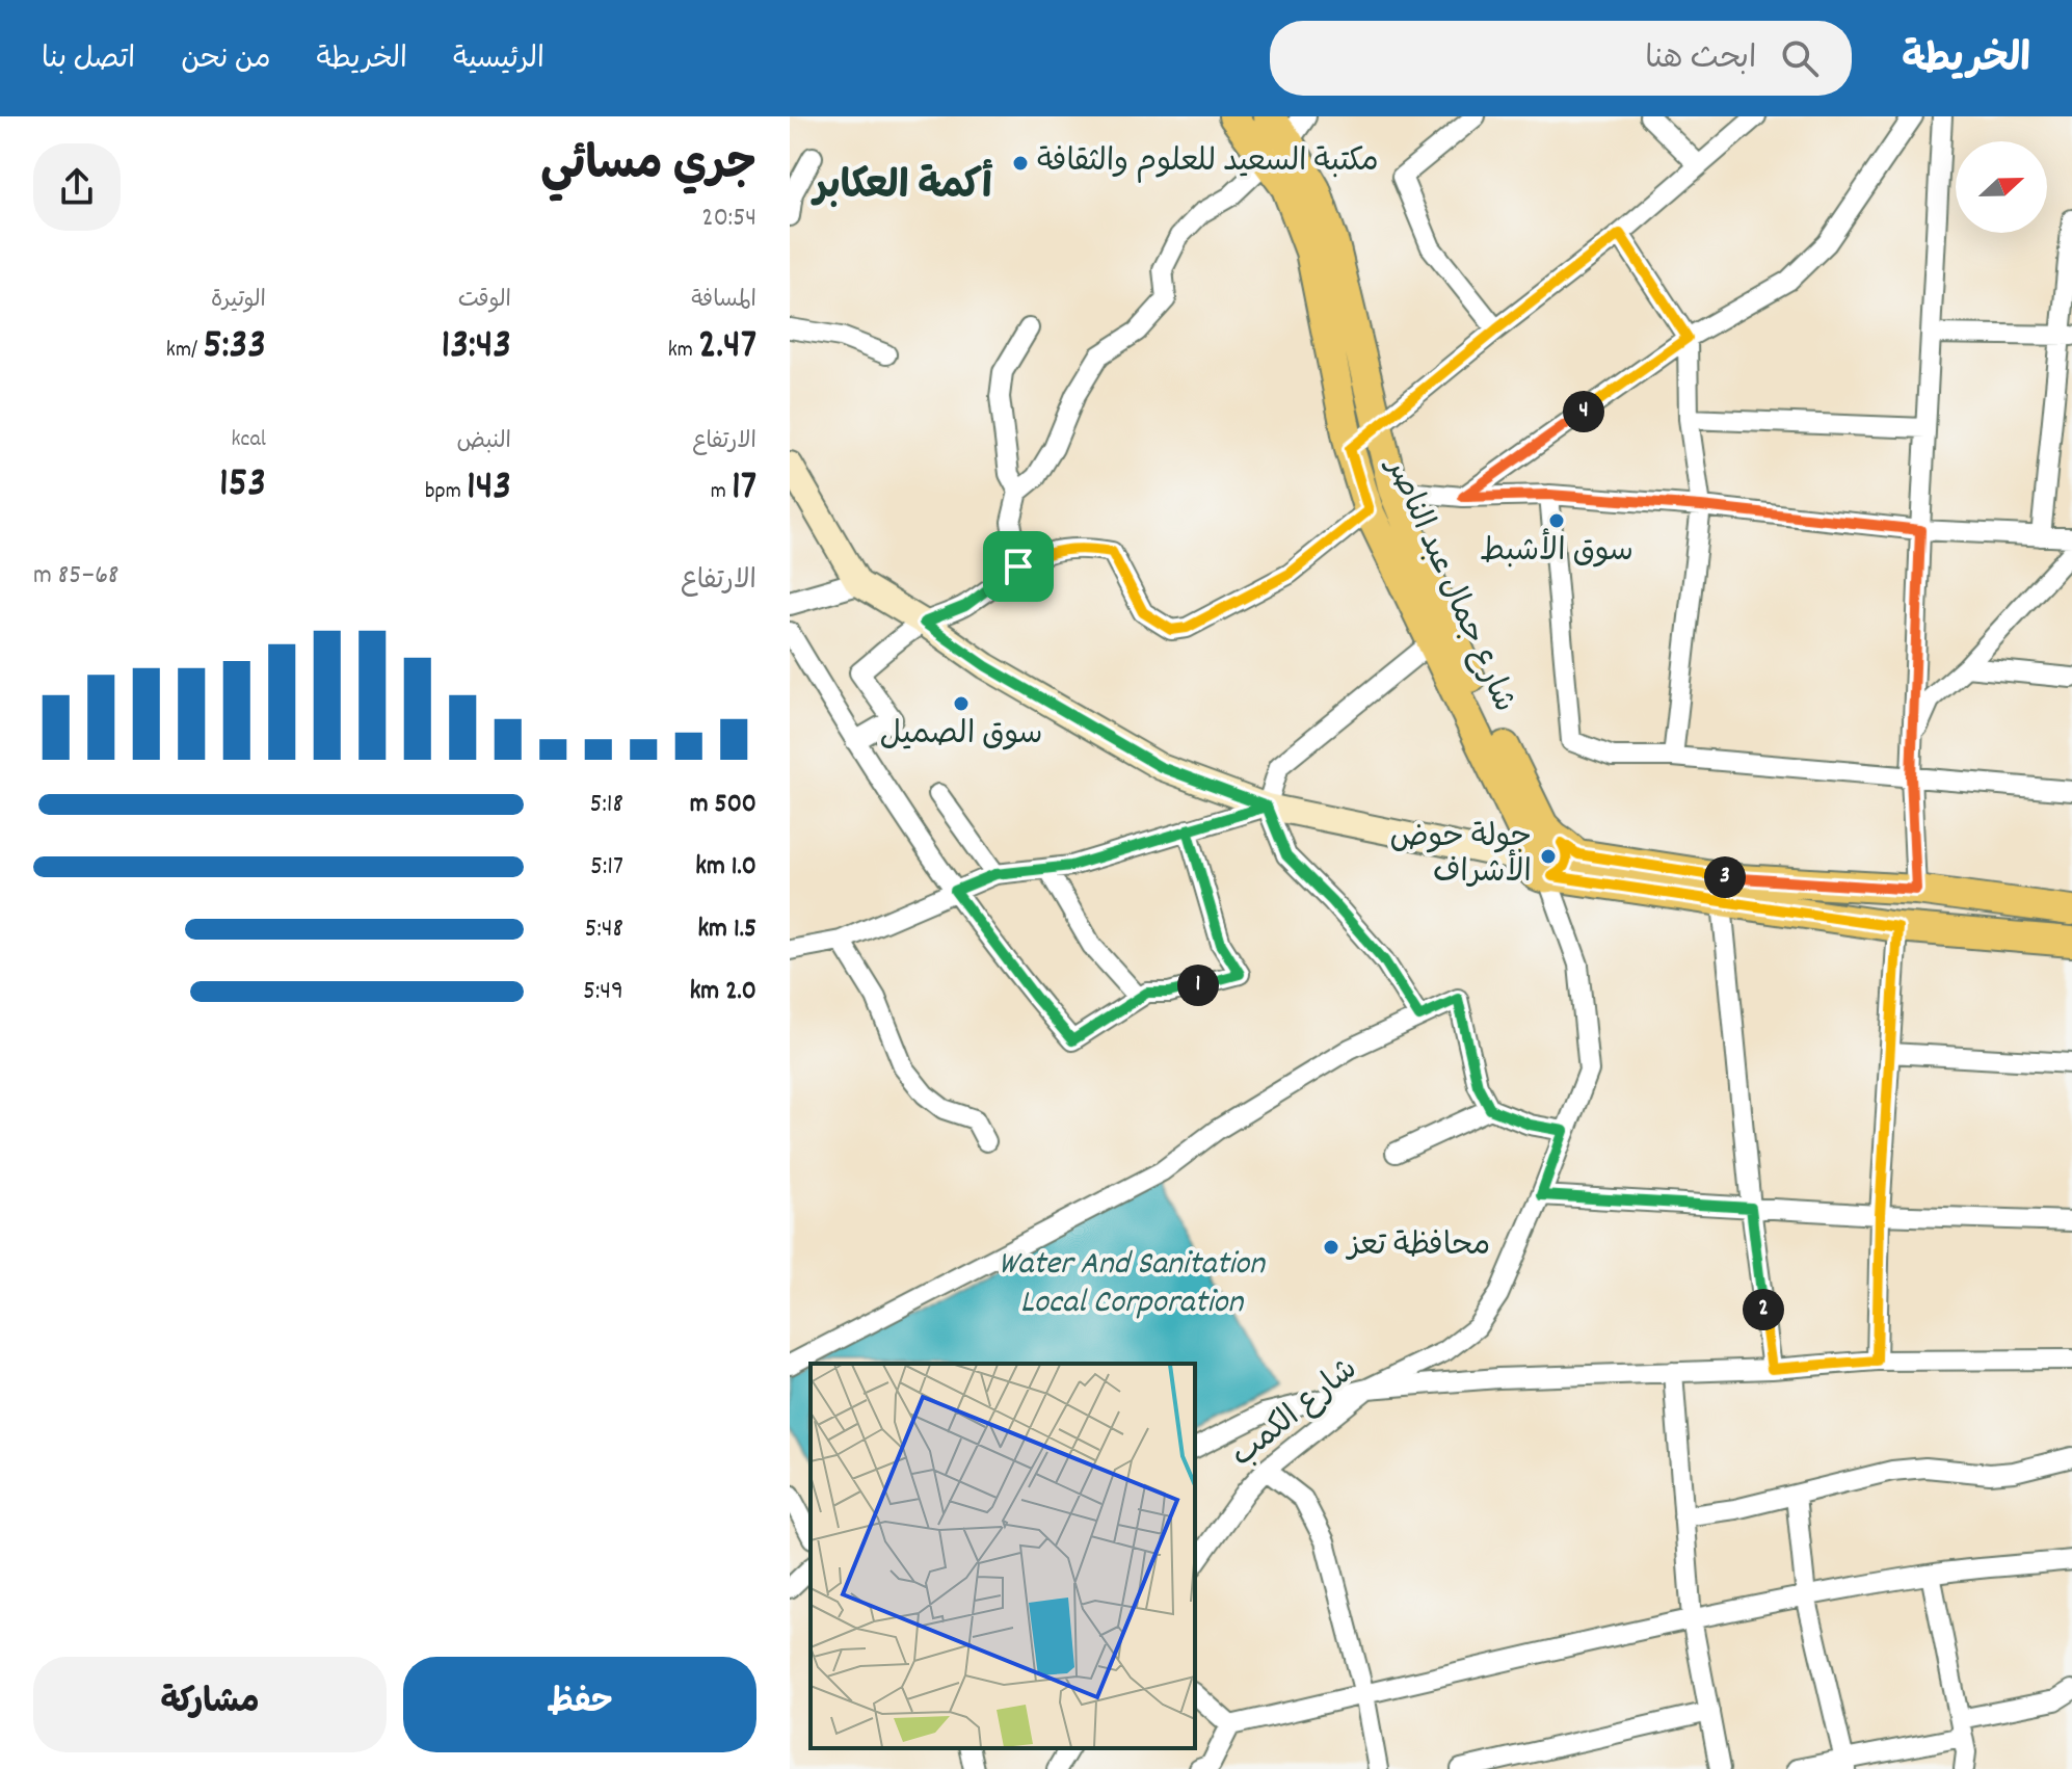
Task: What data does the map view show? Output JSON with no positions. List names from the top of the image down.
{
  "streets": {
    "main road": ["شارع جمال عبد الناصر"],
    "street": ["شارع الكمب"]
  },
  "crossings": [
    ["شارع جمال عبد الناصر", "شارع الكمب"]
  ],
  "districts": ["أكمة العكابر"],
  "water": ["Water And Sanitation Local Corporation"],
  "places": [
    "مكتبة السعيد للعلوم والثقافة",
    "سوق الأشبط",
    "سوق الصميل",
    "جولة حوض الأشراف",
    "محافظة تعز"
  ],
  "north": "right",
  "page": {
    "header": "الخريطة",
    "search": "ابحث هنا",
    "nav": [
      "الرئيسية",
      "الخريطة",
      "من نحن",
      "اتصل بنا"
    ],
    "heading": ["جري مسائي", "20:54"],
    "stats": [
      ["المسافة", "2.47 km"],
      ["الوقت", "13:43"],
      ["الوتيرة", "5:33 /km"],
      ["الارتفاع", "17 m"],
      ["النبض", "143 bpm"],
      ["kcal", "153"]
    ],
    "pins": [
      "4",
      "3",
      "1",
      "2"
    ],
    "chart": ["الارتفاع", "68–85 m"],
    "list": [
      {
        "name": "500 m",
        "note": "5:18"
      },
      {
        "name": "1.0 km",
        "note": "5:17"
      },
      {
        "name": "1.5 km",
        "note": "5:48"
      },
      {
        "name": "2.0 km",
        "note": "5:49"
      }
    ],
    "buttons": ["حفظ", "مشاركة"]
  }
}
